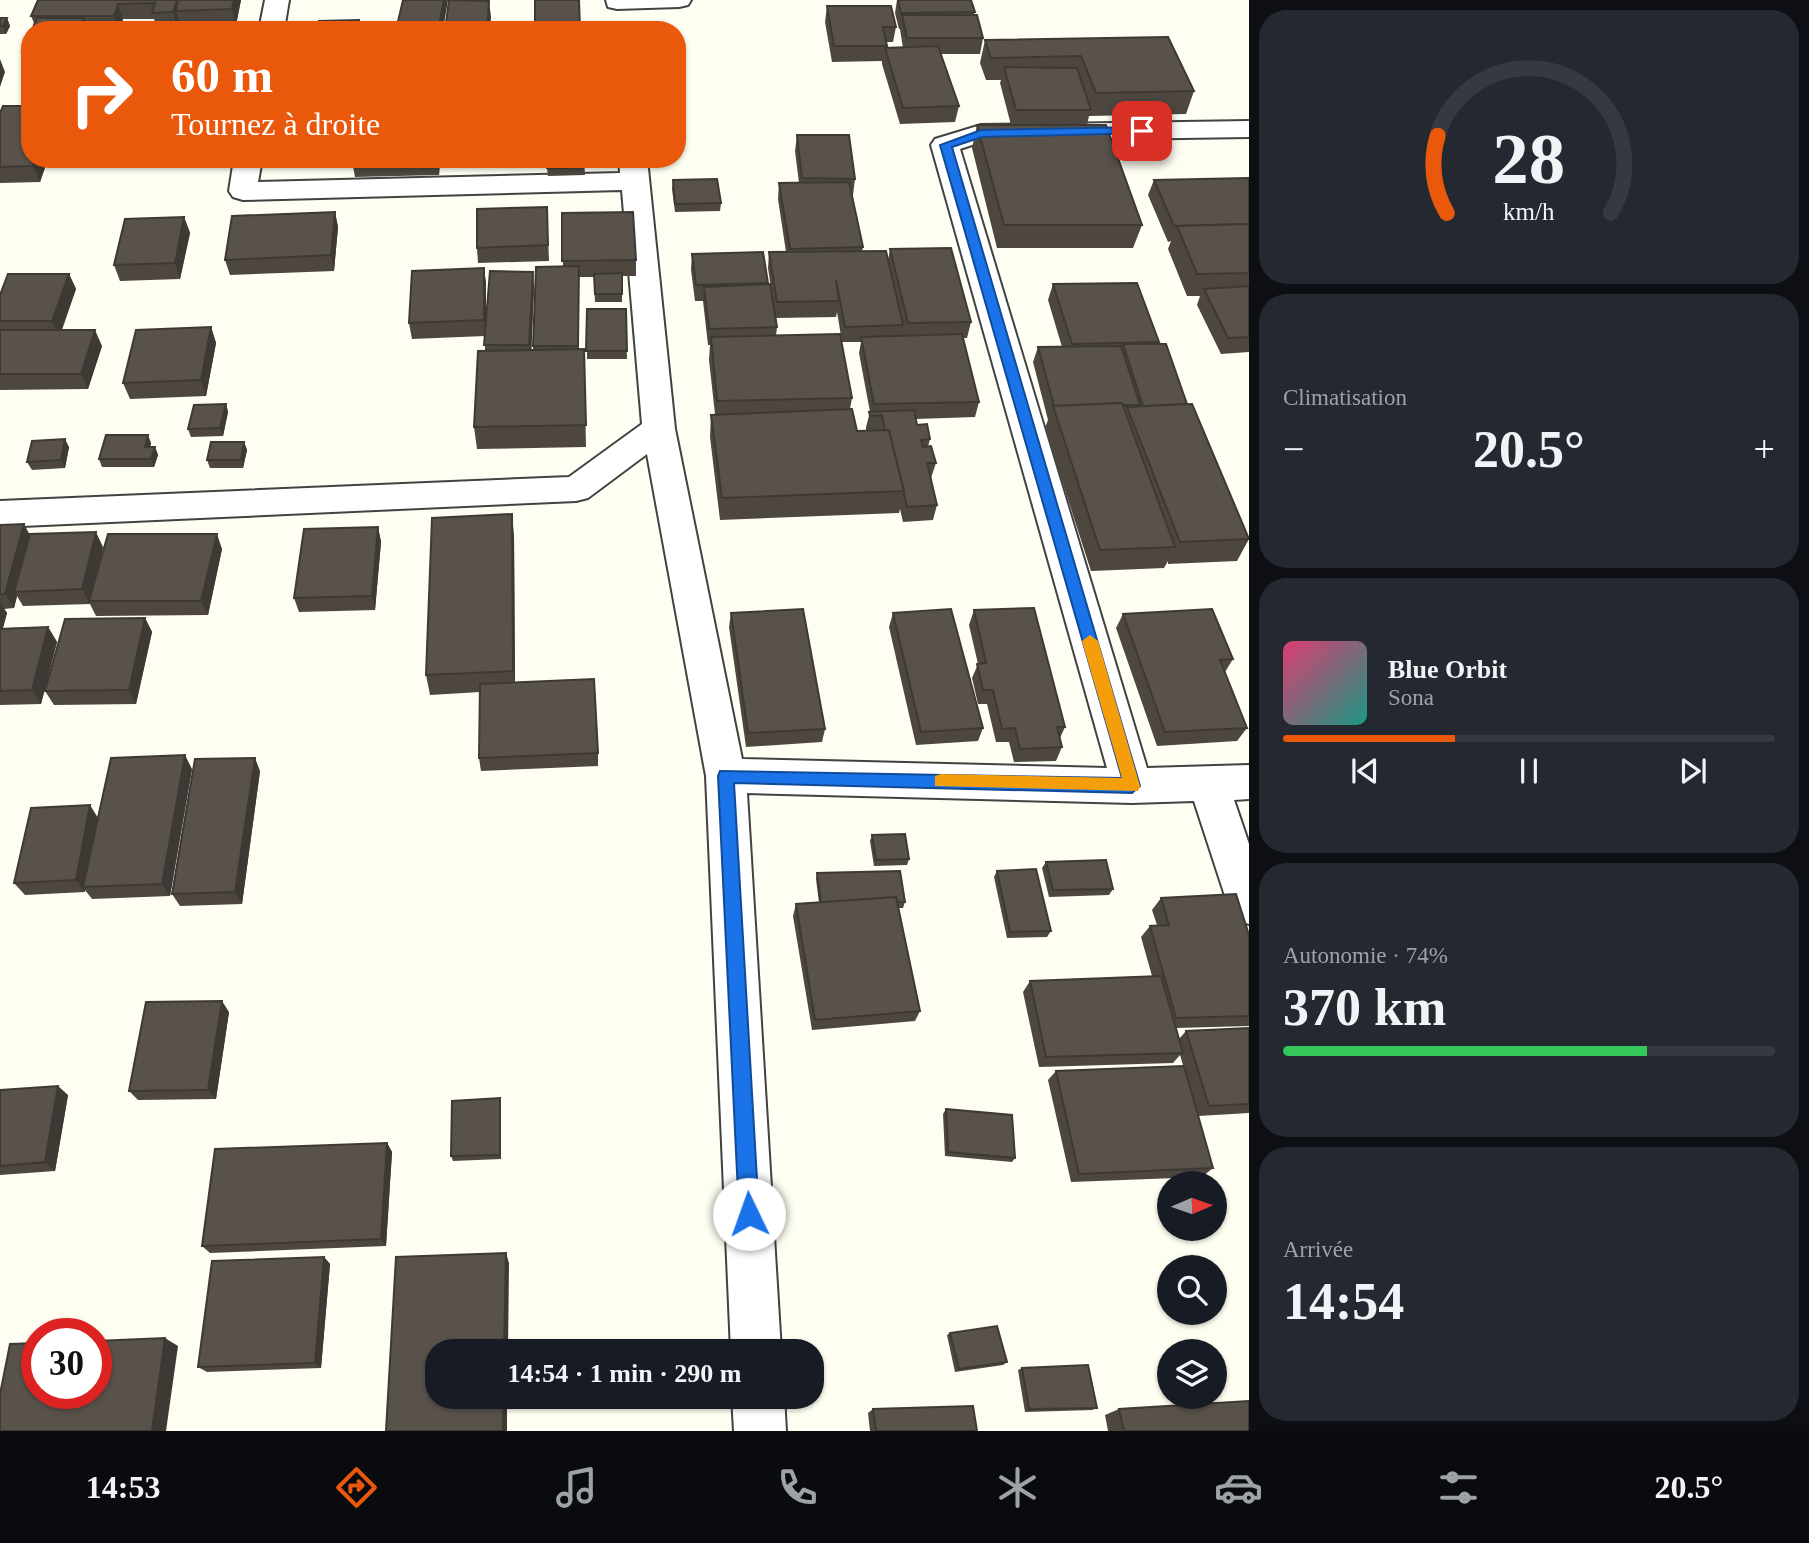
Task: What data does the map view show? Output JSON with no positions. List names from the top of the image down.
{
  "north": "right",
  "page": {
    "turn": ["60 m", "Tournez à droite"],
    "tile": [
      "Climatisation",
      ["Autonomie · 74%", "370 km"],
      ["Arrivée", "14:54"]
    ],
    "heat": ["−", "20.5°", "+"],
    "song": ["Blue Orbit", "Sona"],
    "limit": "30",
    "trip": "14:54 · 1 min · 290 m",
    "tabs": ["14:53", "20.5°"],
    "gauge": ["28", "km/h"]
  }
}
